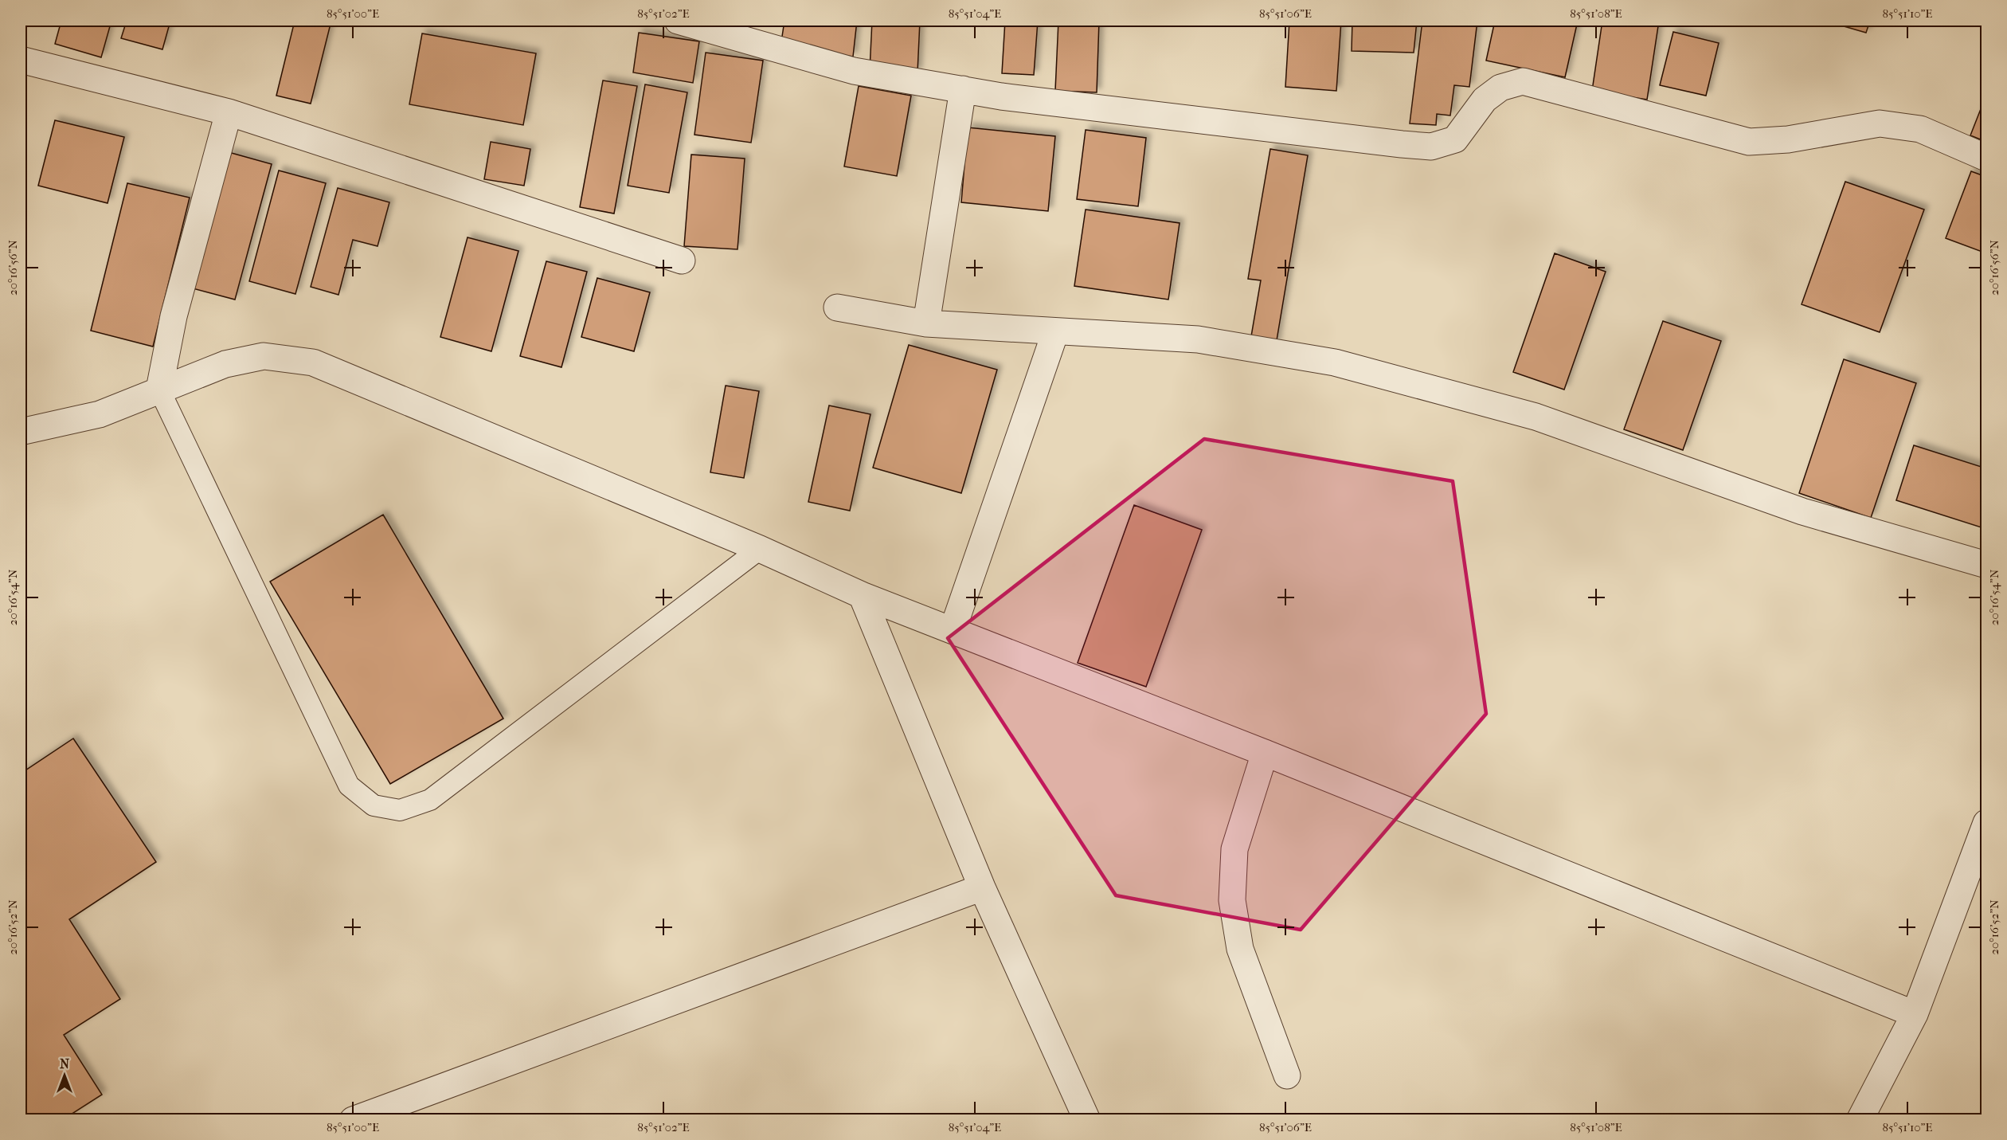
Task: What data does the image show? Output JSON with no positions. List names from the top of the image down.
{
  "north": "top",
  "coordinates": [
    "85°51'00\"E",
    "85°51'02\"E",
    "85°51'04\"E",
    "85°51'06\"E",
    "85°51'08\"E",
    "85°51'10\"E",
    "20°16'56\"N",
    "20°16'54\"N",
    "20°16'52\"N"
  ]
}
